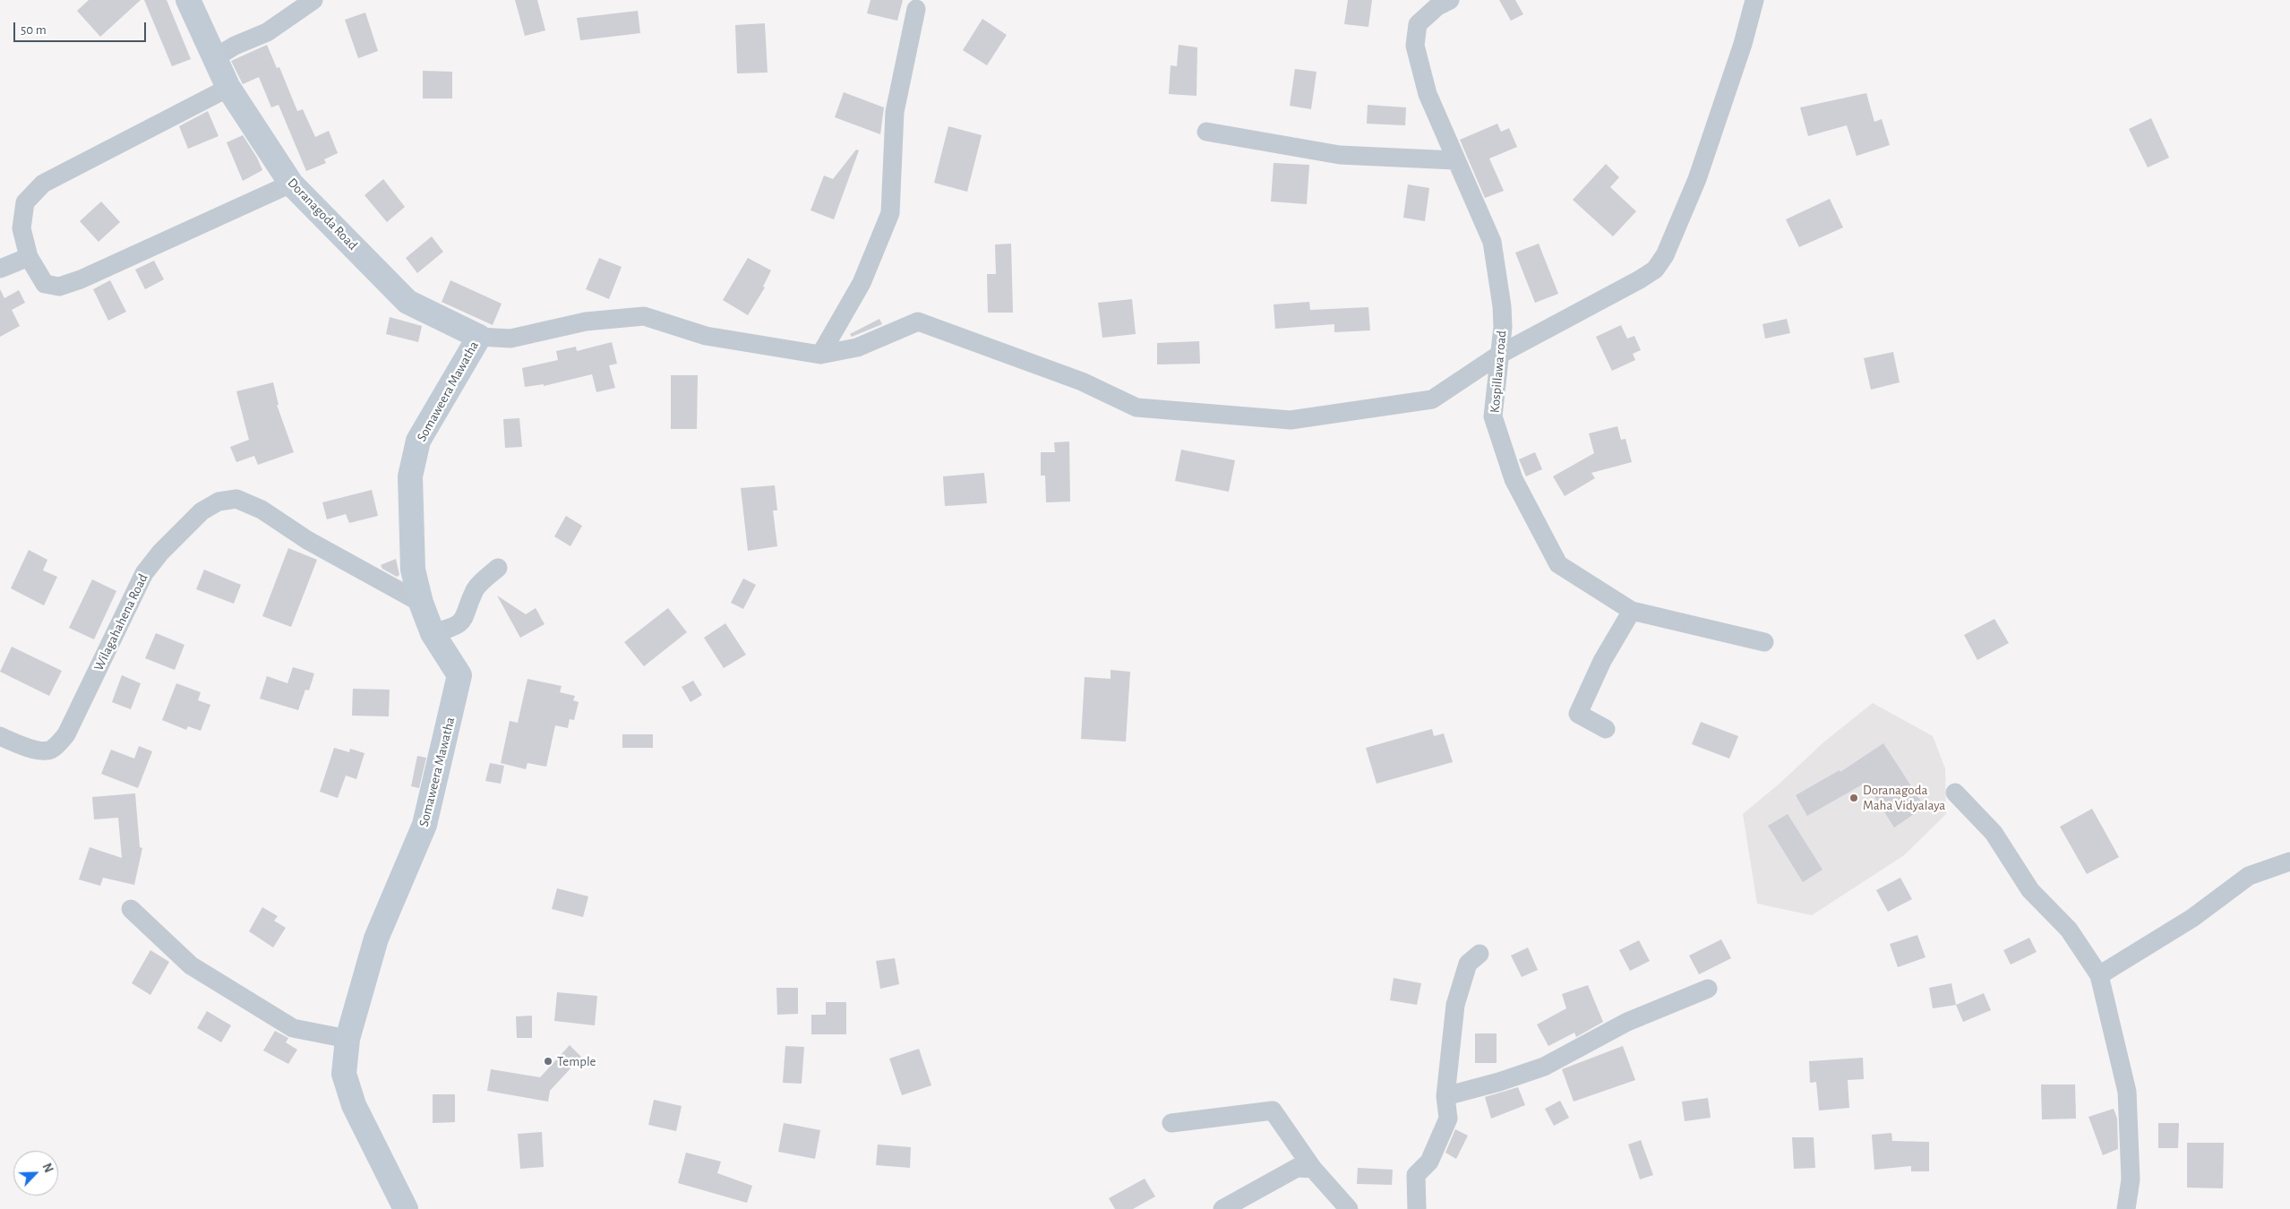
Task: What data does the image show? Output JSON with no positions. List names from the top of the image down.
{
  "streets": {
    "street": [
      "Doranagoda Road",
      "Kospillawa road",
      "Somaweera Mawatha",
      "Wilagahahena Road"
    ]
  },
  "crossings": [
    ["Doranagoda Road", "Somaweera Mawatha"],
    ["Somaweera Mawatha", "Wilagahahena Road"]
  ],
  "places": ["Doranagoda Maha Vidyalaya", "Temple"],
  "scale_bar": "50 m",
  "north": "top right"
}
